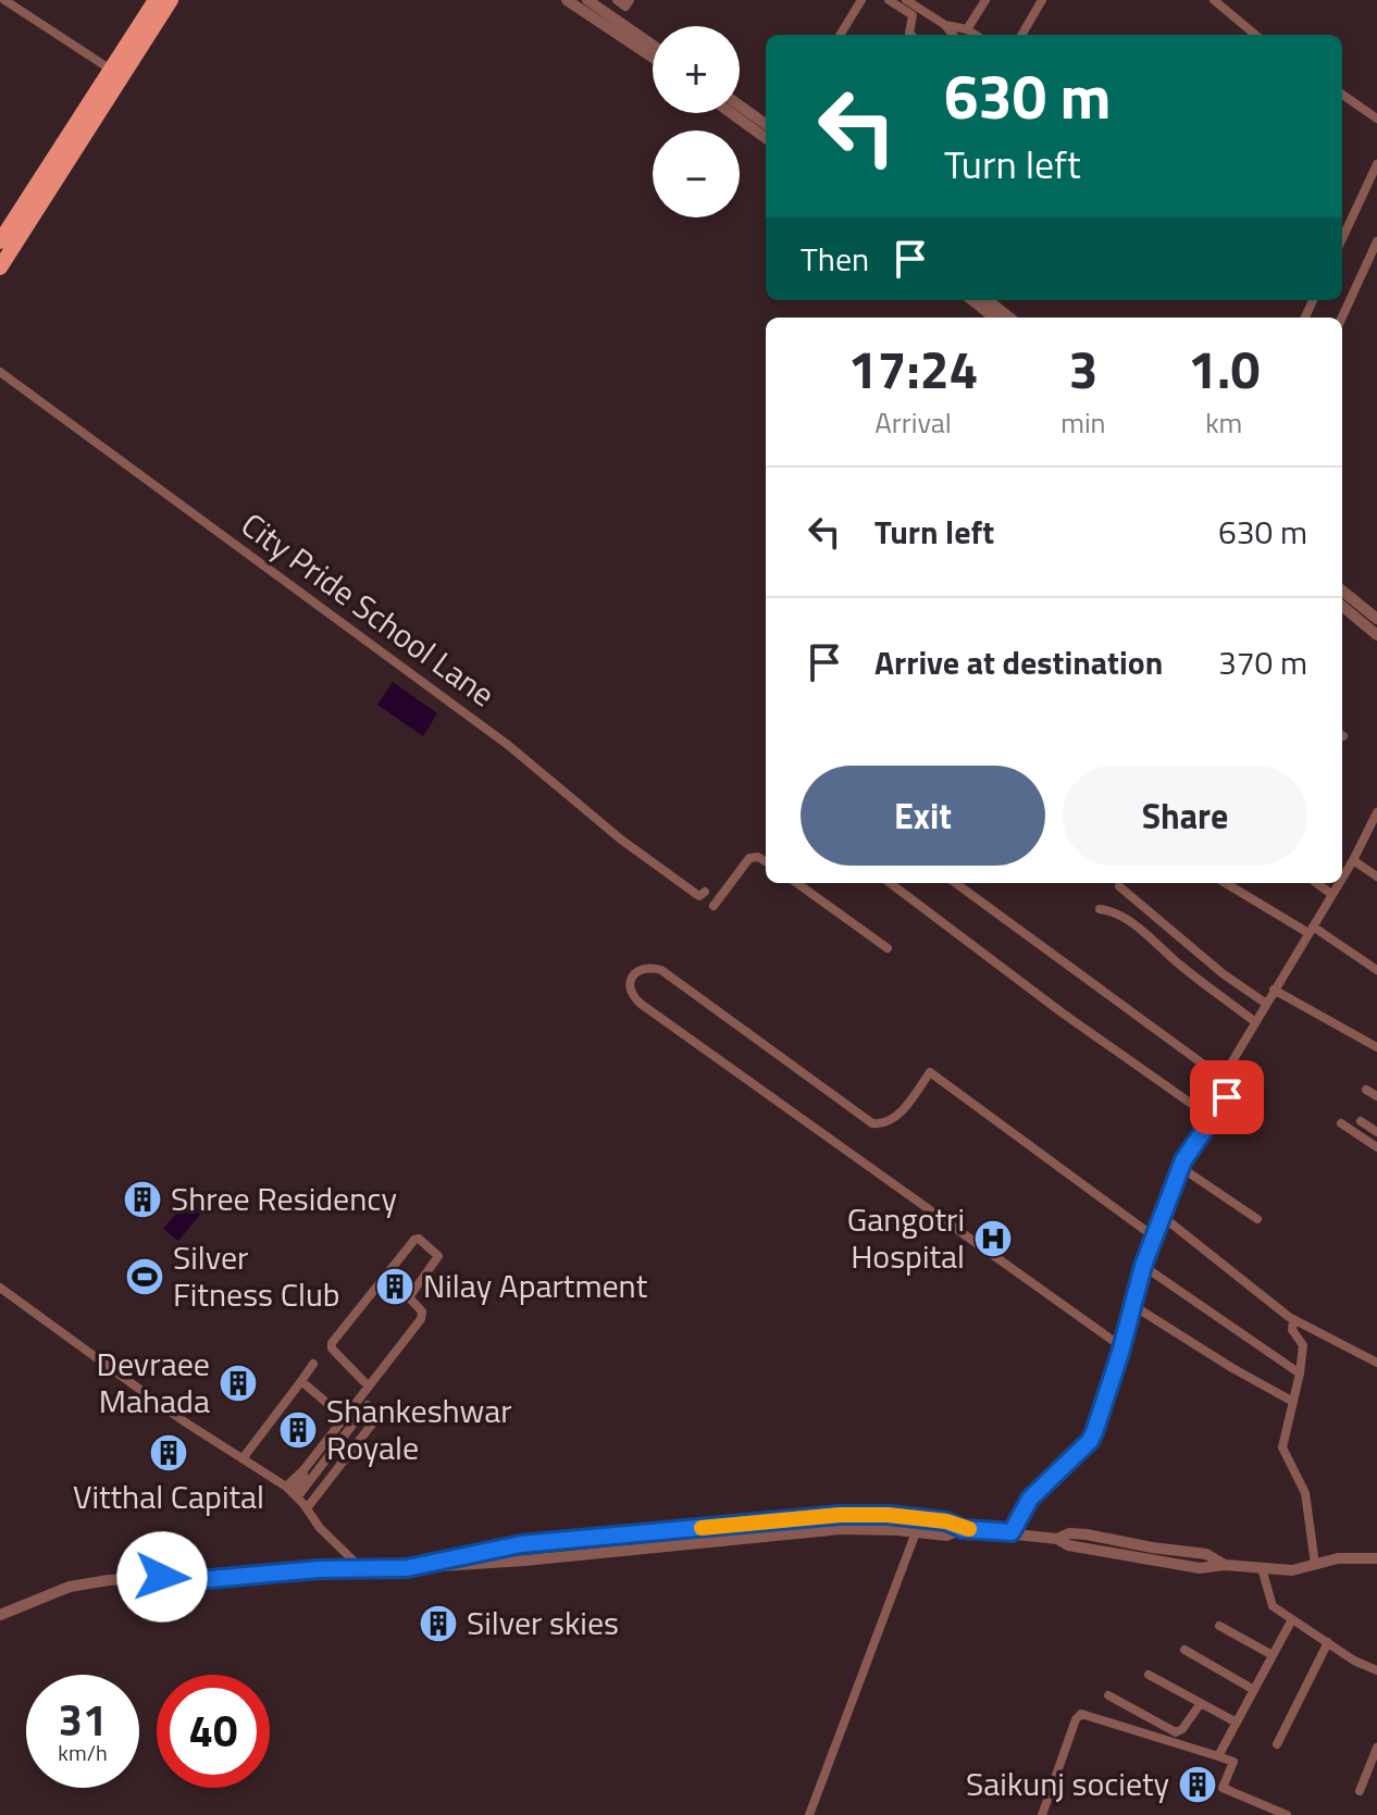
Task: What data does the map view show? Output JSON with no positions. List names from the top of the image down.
{
  "streets": {
    "street": ["City Pride School Lane"]
  },
  "places": {
    "building": [
      "Shree Residency",
      "Nilay Apartment",
      "Devraee Mahada",
      "Shankeshwar Royale",
      "Vitthal Capital",
      "Silver skies",
      "Saikunj society"
    ],
    "hospital": ["Gangotri Hospital"],
    "sports": ["Silver Fitness Club"]
  },
  "page": {
    "map_buttons": ["+", "−"],
    "turn": ["630 m", "Turn left"],
    "then": "Then",
    "eta": [
      "17:24",
      "Arrival",
      "3",
      "min",
      "1.0",
      "km"
    ],
    "list": [
      {
        "name": "Turn left",
        "value": "630 m"
      },
      {
        "name": "Arrive at destination",
        "value": "370 m"
      }
    ],
    "buttons": ["Exit", "Share"],
    "speed": "31 km/h",
    "limit": "40"
  }
}
